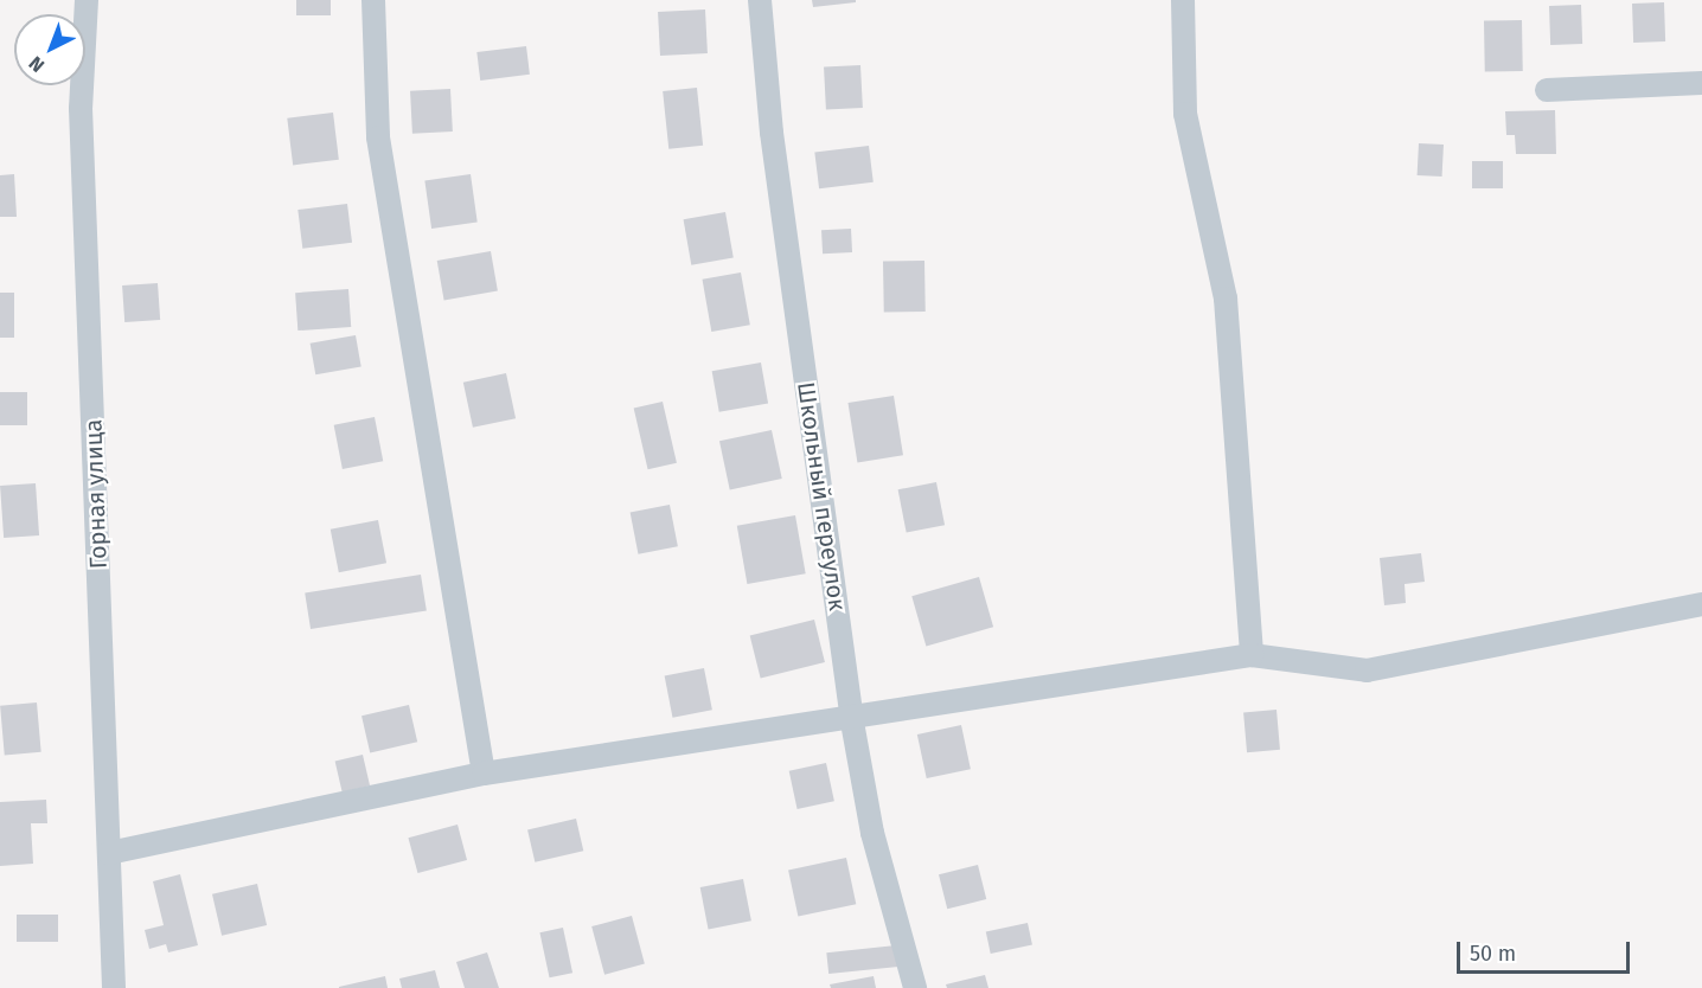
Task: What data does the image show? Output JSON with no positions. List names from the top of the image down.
{
  "streets": {
    "street": ["Горная улица", "Школьный переулок"]
  },
  "scale_bar": "50 m",
  "north": "bottom left"
}
